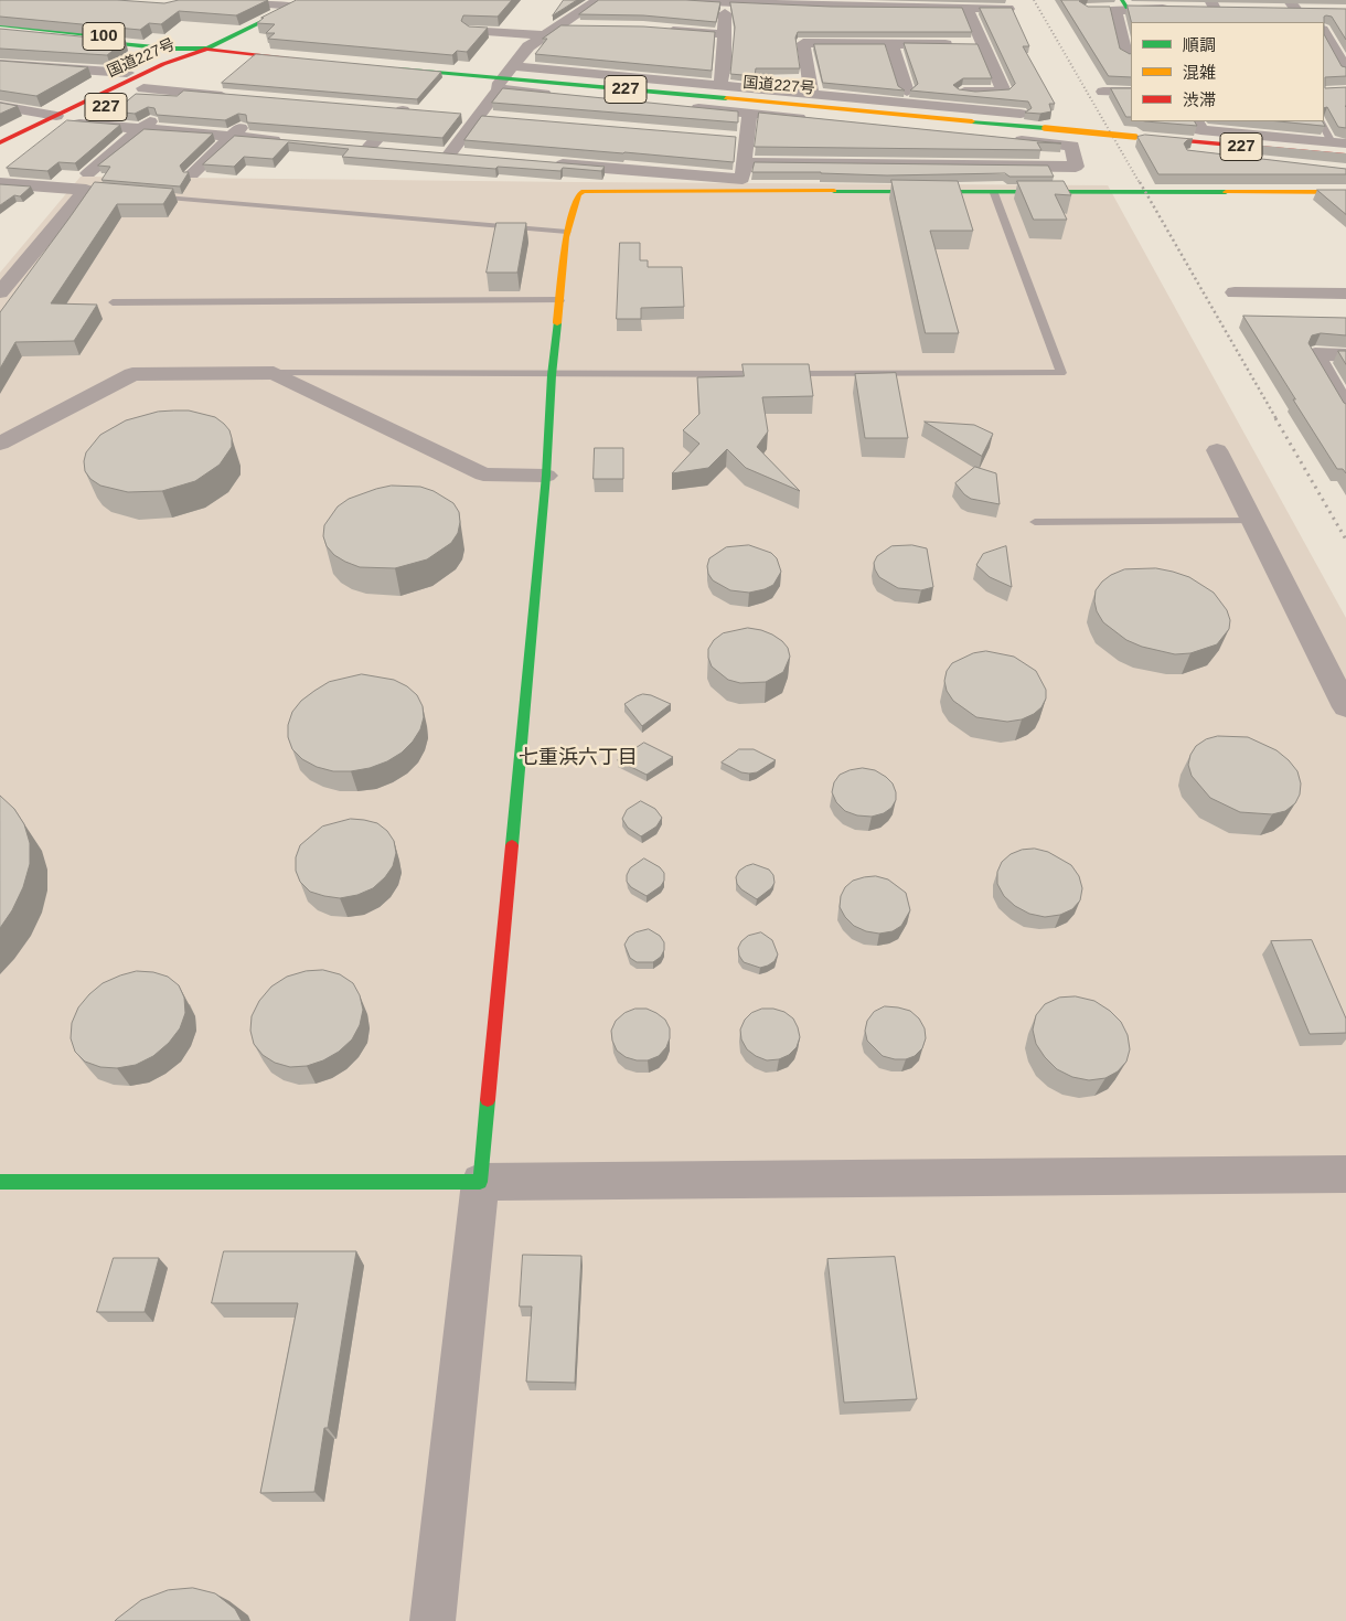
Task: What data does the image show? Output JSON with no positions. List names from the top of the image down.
{
  "streets": {
    "main road": ["100", "国道227号", "227"]
  },
  "crossings": [
    ["100", "国道227号"]
  ],
  "districts": ["七重浜六丁目"],
  "legend": ["順調", "混雑", "渋滞"]
}
